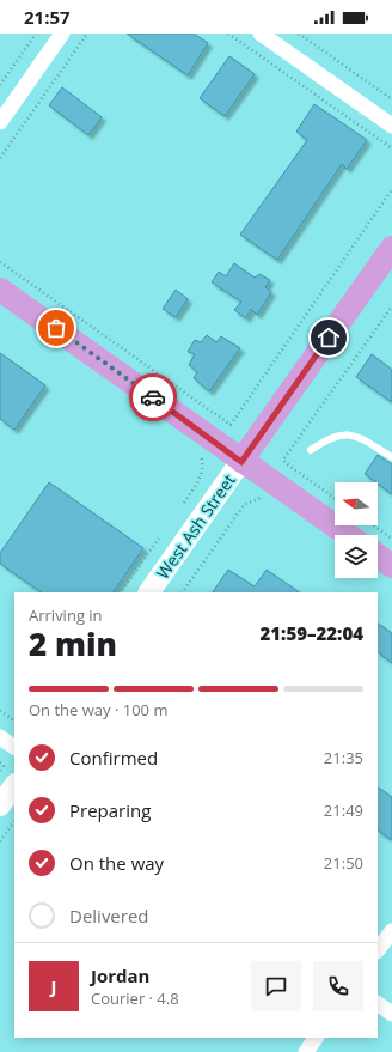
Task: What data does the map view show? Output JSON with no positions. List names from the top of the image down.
{
  "streets": {
    "main road": ["West Ash Street"]
  },
  "north": "left",
  "page": {
    "status": "21:57",
    "heading": ["2 min", "Arriving in", "21:59–22:04"],
    "panel": ["Jordan", "Courier · 4.8"],
    "bar": "On the way · 100 m",
    "list": [
      ["Confirmed", "21:35"],
      ["Preparing", "21:49"],
      ["On the way", "21:50"],
      "Delivered"
    ],
    "round": "J"
  }
}
